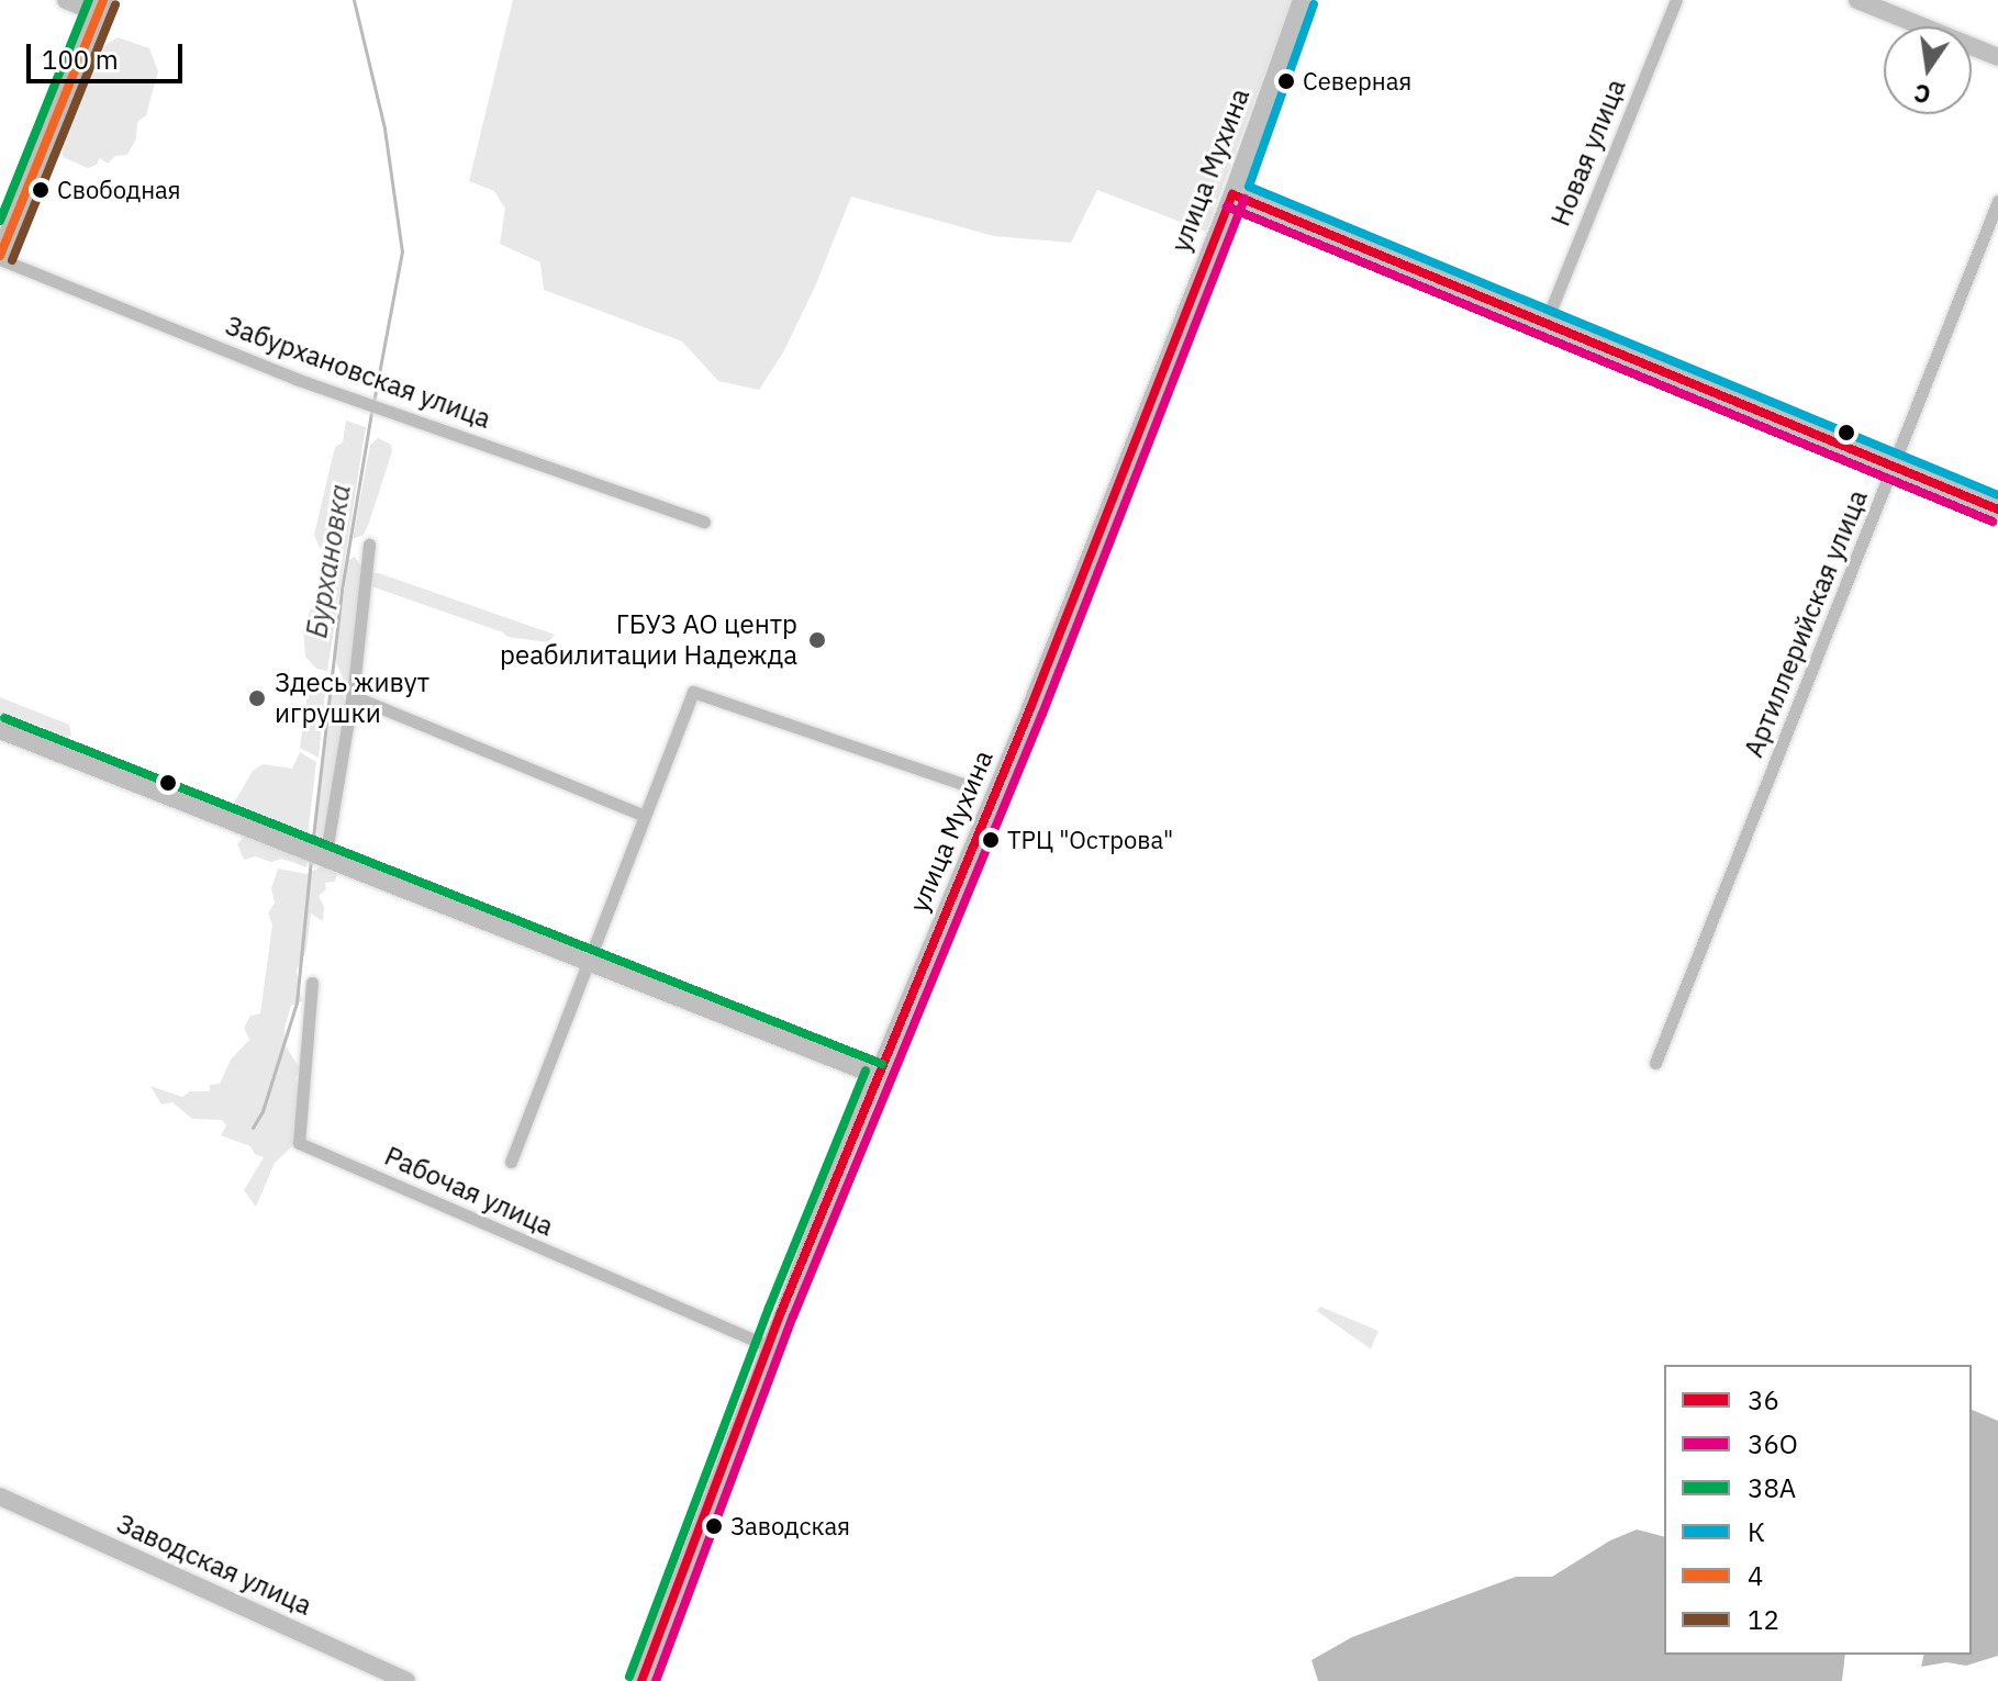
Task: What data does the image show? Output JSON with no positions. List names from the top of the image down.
{
  "streets": {
    "street": [
      "Новая улица",
      "улица Мухина",
      "Забурхановская улица",
      "Артиллерийская улица",
      "Рабочая улица",
      "Заводская улица"
    ]
  },
  "crossings": [
    ["улица Мухина", "Рабочая улица"]
  ],
  "water": ["Бурхановка"],
  "places": [
    "Северная",
    "Свободная",
    "ГБУЗ АО центр реабилитации Надежда",
    "Здесь живут игрушки",
    "ТРЦ \"Острова\"",
    "Заводская"
  ],
  "lines": [
    "transit line 38А",
    "transit line 4",
    "transit line К",
    "transit line 12",
    "transit line 36",
    "transit line 36О"
  ],
  "legend": [
    "36",
    "36О",
    "38А",
    "К",
    "4",
    "12"
  ],
  "scale_bar": "100 m",
  "north": "bottom"
}
